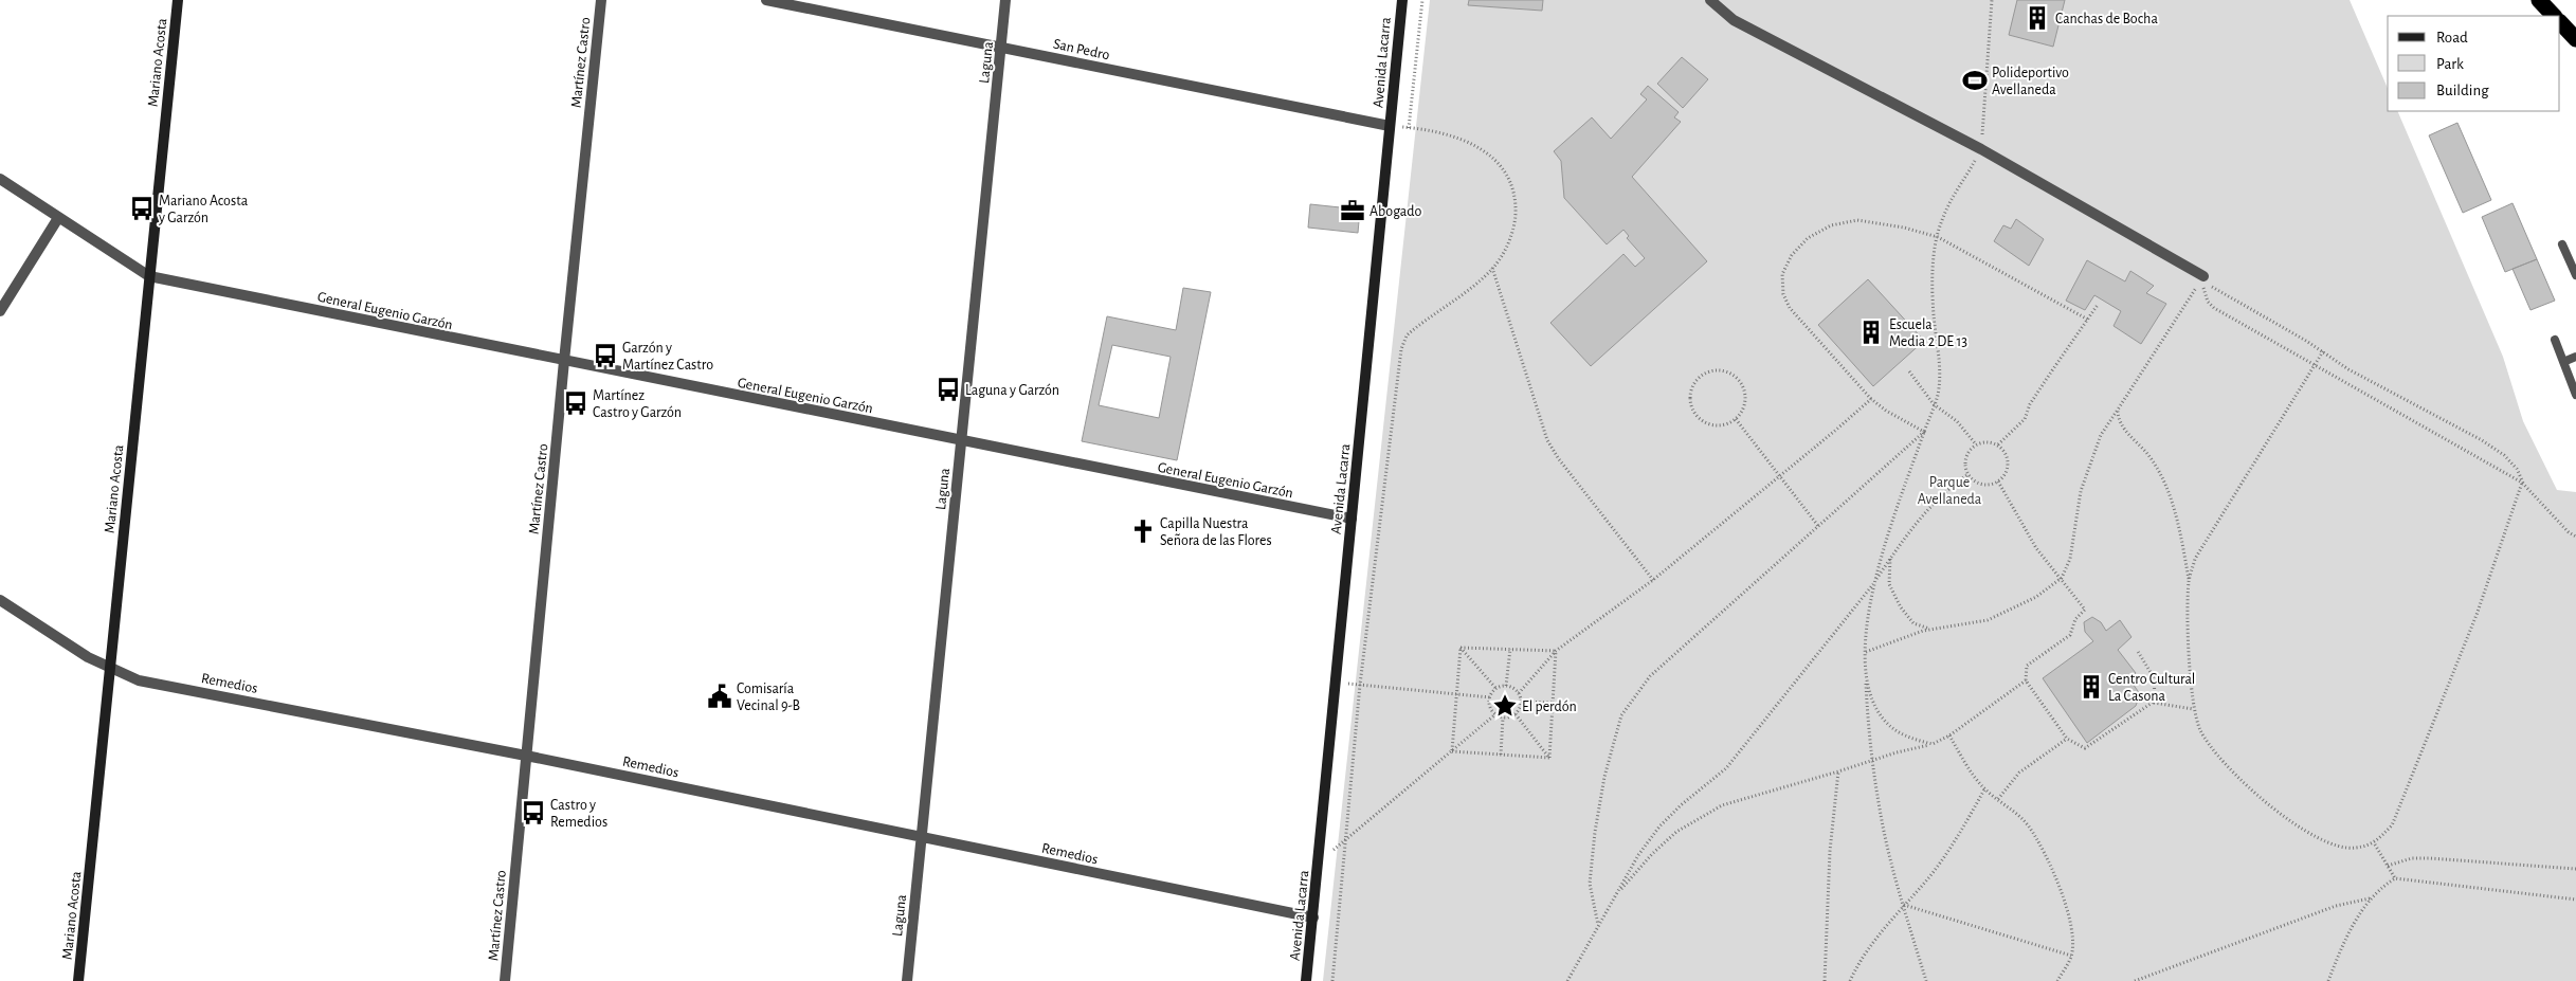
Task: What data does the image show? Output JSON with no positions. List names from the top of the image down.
{
  "streets": {
    "street": [
      "San Pedro",
      "Mariano Acosta",
      "Martínez Castro",
      "Laguna",
      "Avenida Lacarra",
      "General Eugenio Garzón",
      "Remedios"
    ]
  },
  "crossings": [
    ["San Pedro", "Laguna"],
    ["San Pedro", "Avenida Lacarra"],
    ["Mariano Acosta", "General Eugenio Garzón"],
    ["Mariano Acosta", "Remedios"],
    ["Martínez Castro", "General Eugenio Garzón"],
    ["Martínez Castro", "Remedios"],
    ["Laguna", "General Eugenio Garzón"],
    ["Laguna", "Remedios"],
    ["Avenida Lacarra", "General Eugenio Garzón"],
    ["Avenida Lacarra", "Remedios"]
  ],
  "parks": ["Parque Avellaneda"],
  "places": {
    "building": ["Canchas de Bocha", "Escuela Media 2 DE 13", "Centro Cultural La Casona"],
    "sports": ["Polideportivo Avellaneda"],
    "bus stop": [
      "Mariano Acosta y Garzón",
      "Garzón y Martínez Castro",
      "Laguna y Garzón",
      "Martínez Castro y Garzón",
      "Castro y Remedios"
    ],
    "office": ["Abogado"],
    "church": ["Capilla Nuestra Señora de las Flores"],
    "public building": ["Comisaría Vecinal 9-B"],
    "place": ["El perdón"]
  },
  "legend": ["Road", "Park", "Building"]
}
